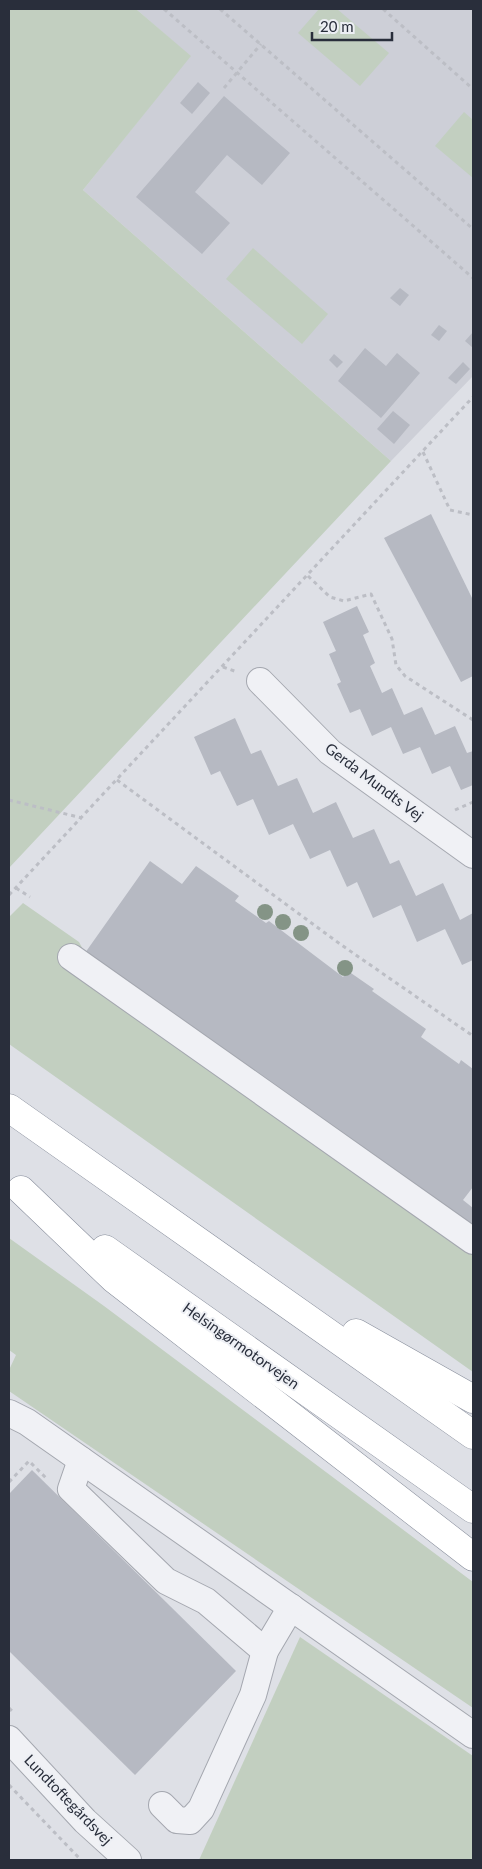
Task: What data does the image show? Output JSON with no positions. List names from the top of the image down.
{
  "streets": {
    "highway": ["Helsingørmotorvejen"],
    "street": ["Gerda Mundts Vej", "Lundtoftegårdsvej"]
  },
  "scale_bar": "20 m"
}
